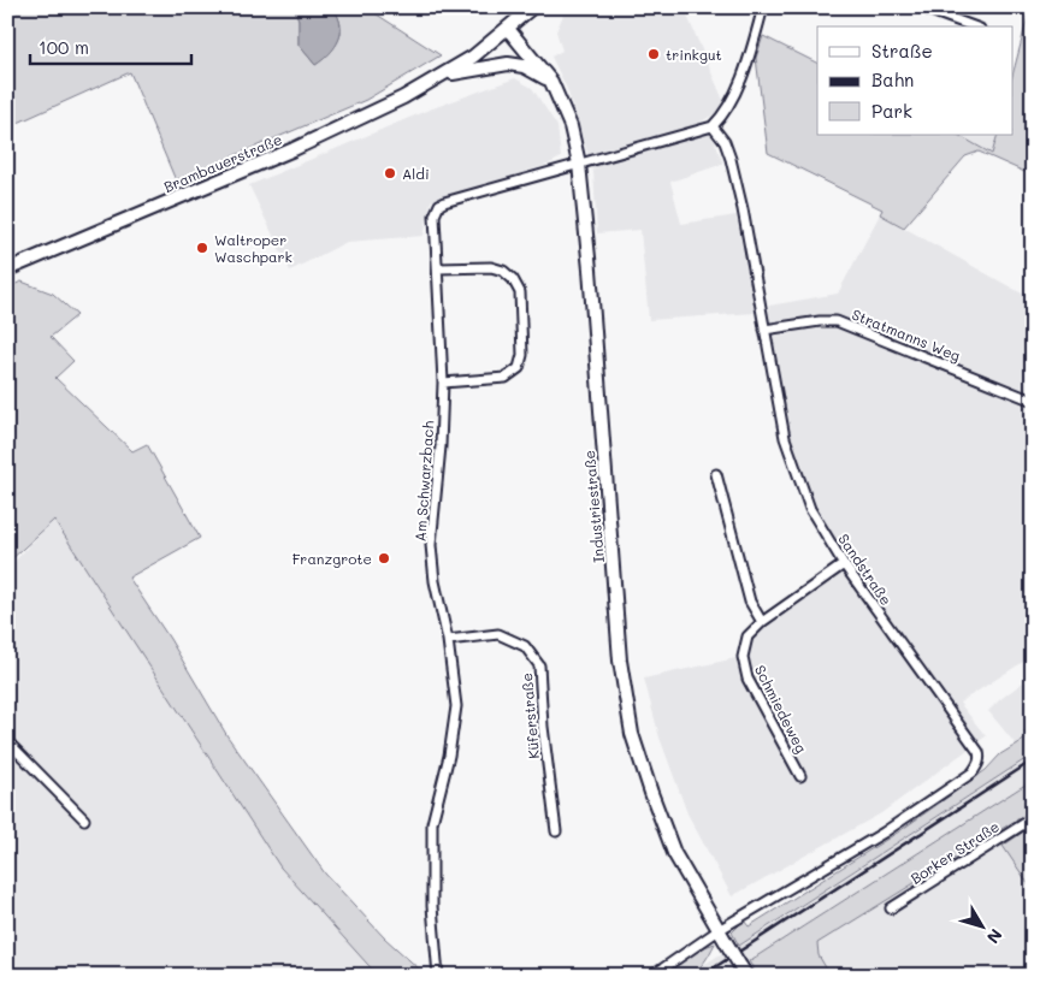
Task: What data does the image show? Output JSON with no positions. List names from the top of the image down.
{
  "streets": {
    "main road": ["Brambauerstraße", "Industriestraße"],
    "street": [
      "Stratmanns Weg",
      "Am Schwarzbach",
      "Sandstraße",
      "Schmiedeweg",
      "Küferstraße",
      "Borker Straße"
    ]
  },
  "crossings": [
    ["Brambauerstraße", "Industriestraße"],
    ["Stratmanns Weg", "Sandstraße"],
    ["Am Schwarzbach", "Industriestraße"],
    ["Am Schwarzbach", "Küferstraße"],
    ["Industriestraße", "Sandstraße"],
    ["Sandstraße", "Schmiedeweg"]
  ],
  "places": [
    "trinkgut",
    "Aldi",
    "Waltroper Waschpark",
    "Franzgrote"
  ],
  "legend": ["Straße", "Bahn", "Park"],
  "scale_bar": "100 m",
  "north": "bottom right"
}
